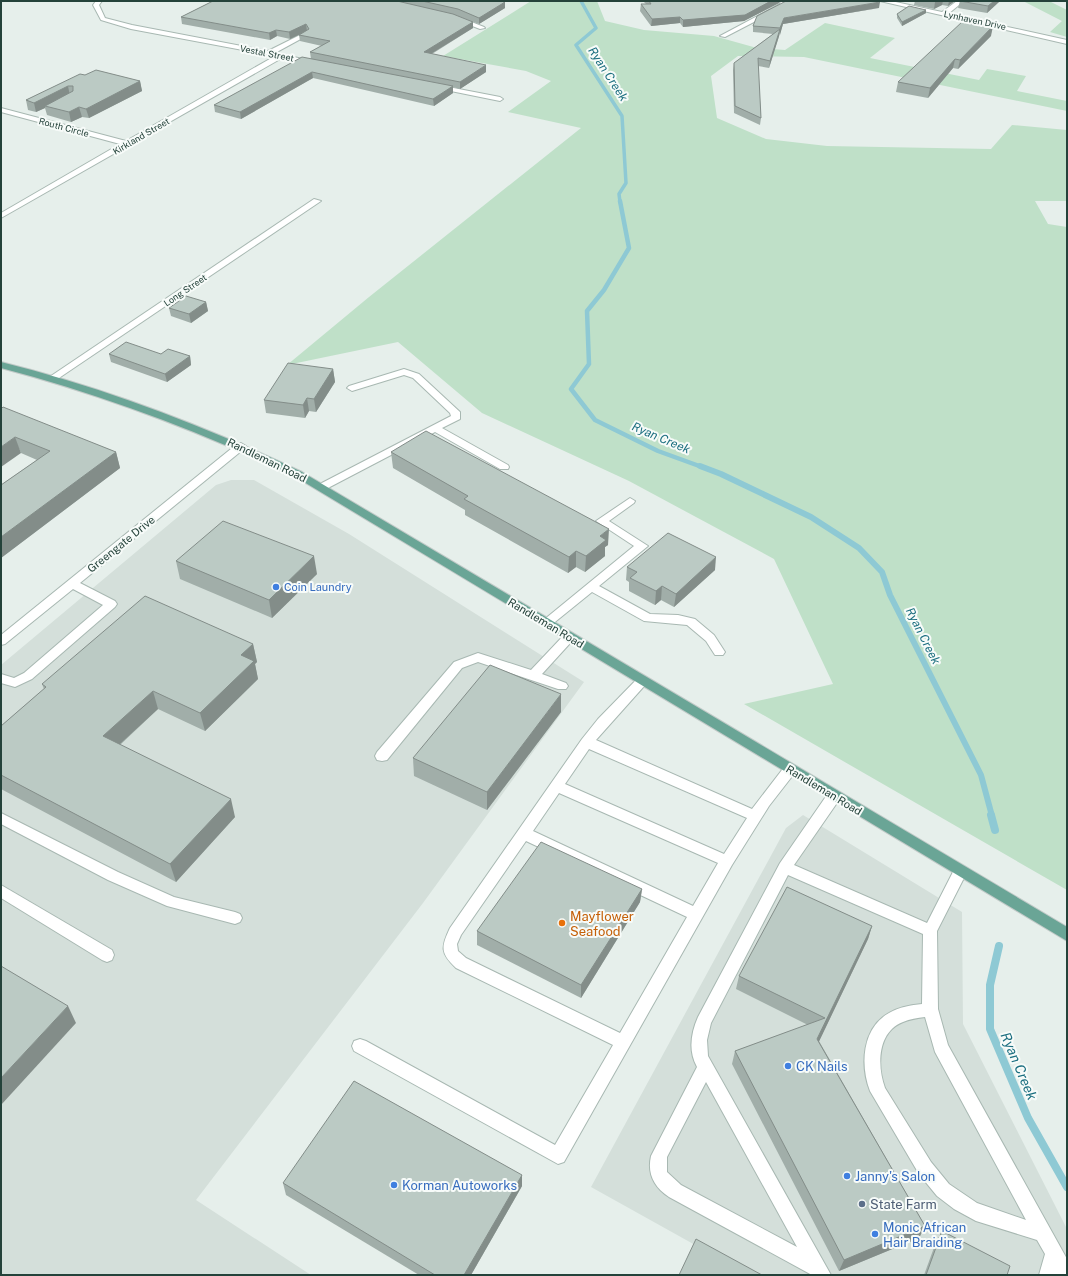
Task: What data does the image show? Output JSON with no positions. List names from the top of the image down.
{
  "streets": {
    "main road": ["Randleman Road"],
    "street": [
      "Lynhaven Drive",
      "Vestal Street",
      "Routh Circle",
      "Kirkland Street",
      "Long Street",
      "Greengate Drive"
    ]
  },
  "crossings": [
    ["Vestal Street", "Kirkland Street"],
    ["Routh Circle", "Kirkland Street"],
    ["Long Street", "Randleman Road"],
    ["Randleman Road", "Greengate Drive"]
  ],
  "water": ["Ryan Creek"],
  "places": [
    "Coin Laundry",
    "Mayflower Seafood",
    "CK Nails",
    "Janny's Salon",
    "Korman Autoworks",
    "State Farm",
    "Monic African Hair Braiding"
  ]
}
